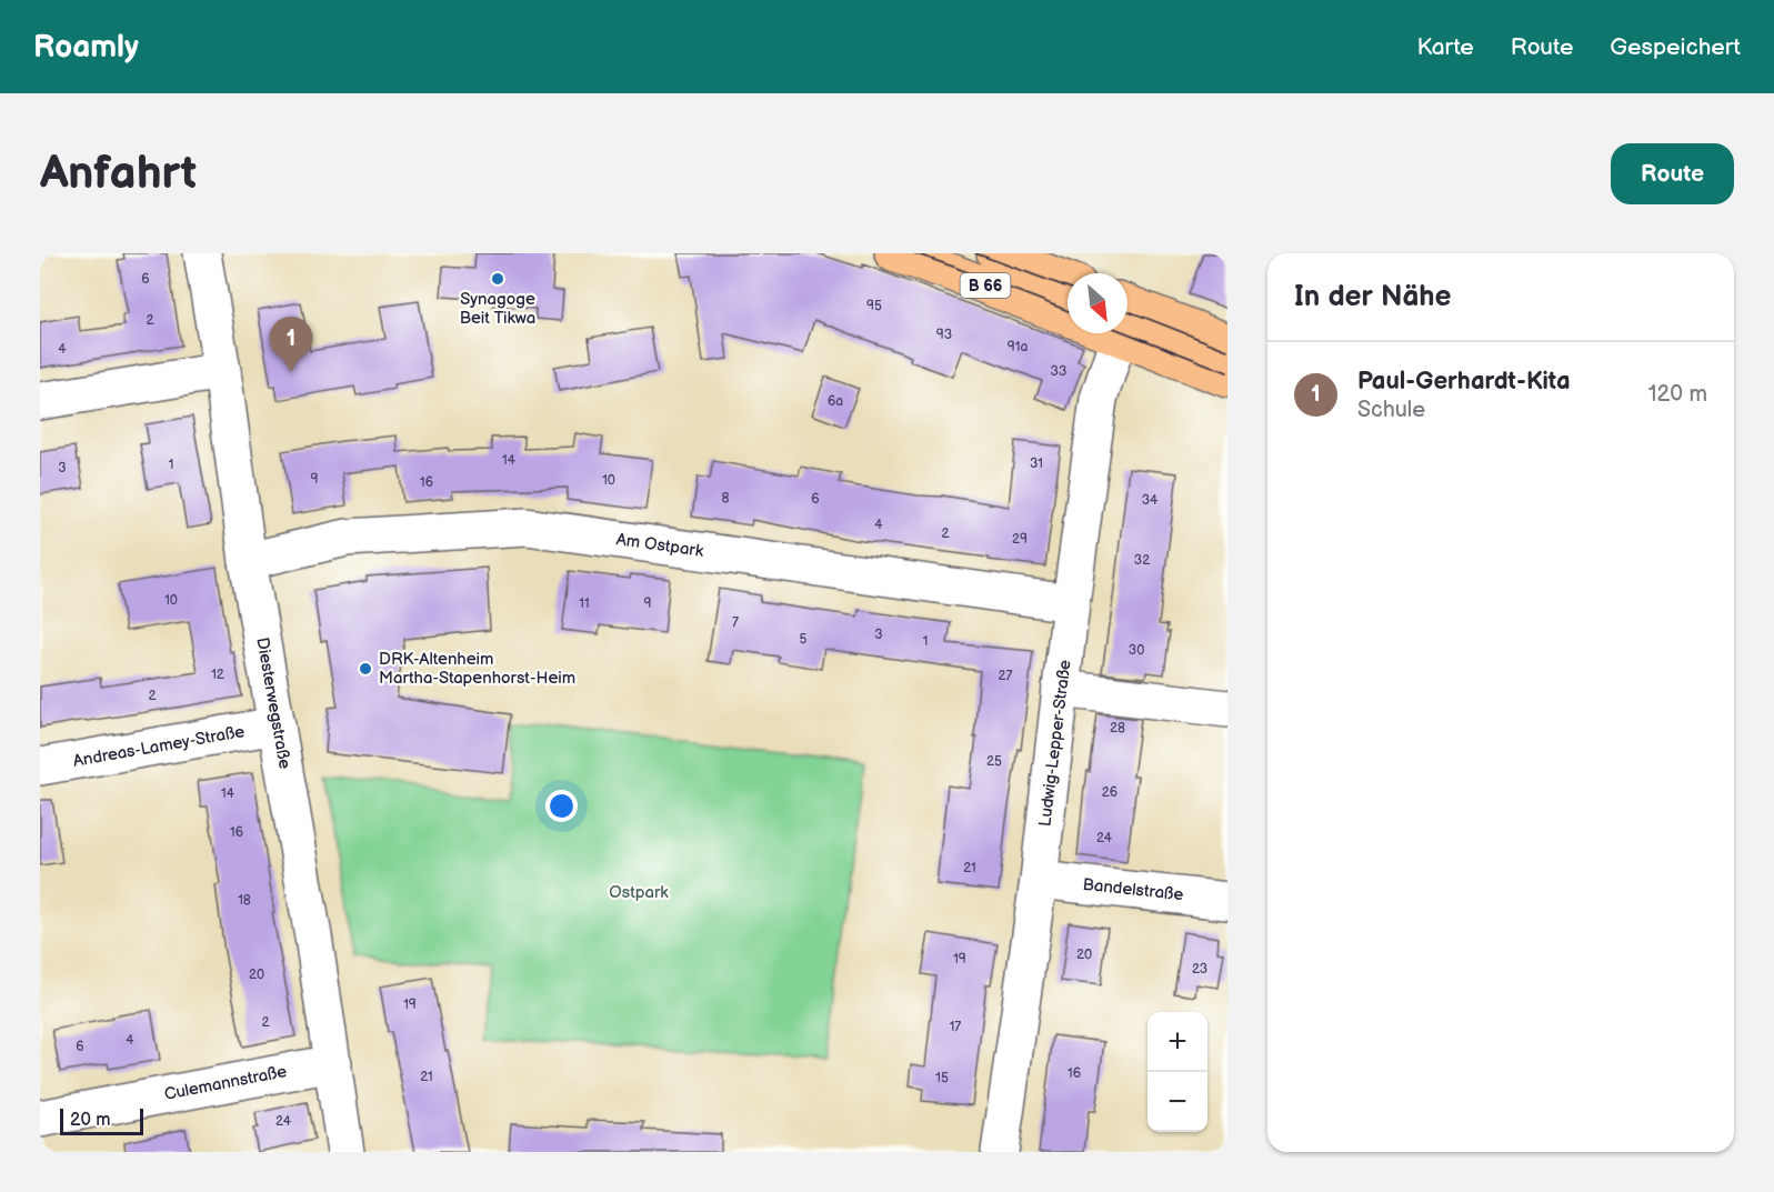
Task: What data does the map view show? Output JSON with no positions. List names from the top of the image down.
{
  "streets": {
    "main road": ["B 66"],
    "street": [
      "Am Ostpark",
      "Diesterwegstraße",
      "Ludwig-Lepper-Straße",
      "Andreas-Lamey-Straße",
      "Bandelstraße",
      "Culemannstraße"
    ]
  },
  "crossings": [
    ["Am Ostpark", "Diesterwegstraße"],
    ["Am Ostpark", "Ludwig-Lepper-Straße"],
    ["Diesterwegstraße", "Andreas-Lamey-Straße"],
    ["Diesterwegstraße", "Culemannstraße"],
    ["Ludwig-Lepper-Straße", "Bandelstraße"]
  ],
  "parks": ["Ostpark"],
  "places": ["Synagoge Beit Tikwa", "DRK-Altenheim Martha-Stapenhorst-Heim"],
  "house_numbers": [
    "6",
    "95",
    "2",
    "93",
    "91a",
    "4",
    "33",
    "6a",
    "14",
    "31",
    "1",
    "3",
    "9",
    "10",
    "16",
    "8",
    "6",
    "34",
    "4",
    "2",
    "29",
    "32",
    "10",
    "11",
    "9",
    "7",
    "3",
    "5",
    "1",
    "30",
    "12",
    "27",
    "2",
    "28",
    "25",
    "26",
    "14",
    "16",
    "24",
    "21",
    "18",
    "20",
    "19",
    "23",
    "20",
    "19",
    "2",
    "17",
    "4",
    "6",
    "16",
    "21",
    "15",
    "24"
  ],
  "scale_bar": "20 m",
  "north": "bottom right",
  "page": {
    "header": "Roamly",
    "nav": ["Karte", "Route", "Gespeichert"],
    "buttons": "Route",
    "title": "Anfahrt",
    "heading": "In der Nähe",
    "pins": "1",
    "list": [
      {
        "mark": "1",
        "name": "Paul-Gerhardt-Kita",
        "note": "Schule",
        "value": "120 m"
      }
    ],
    "map_buttons": ["+", "−"],
    "scale": "20 m"
  }
}
